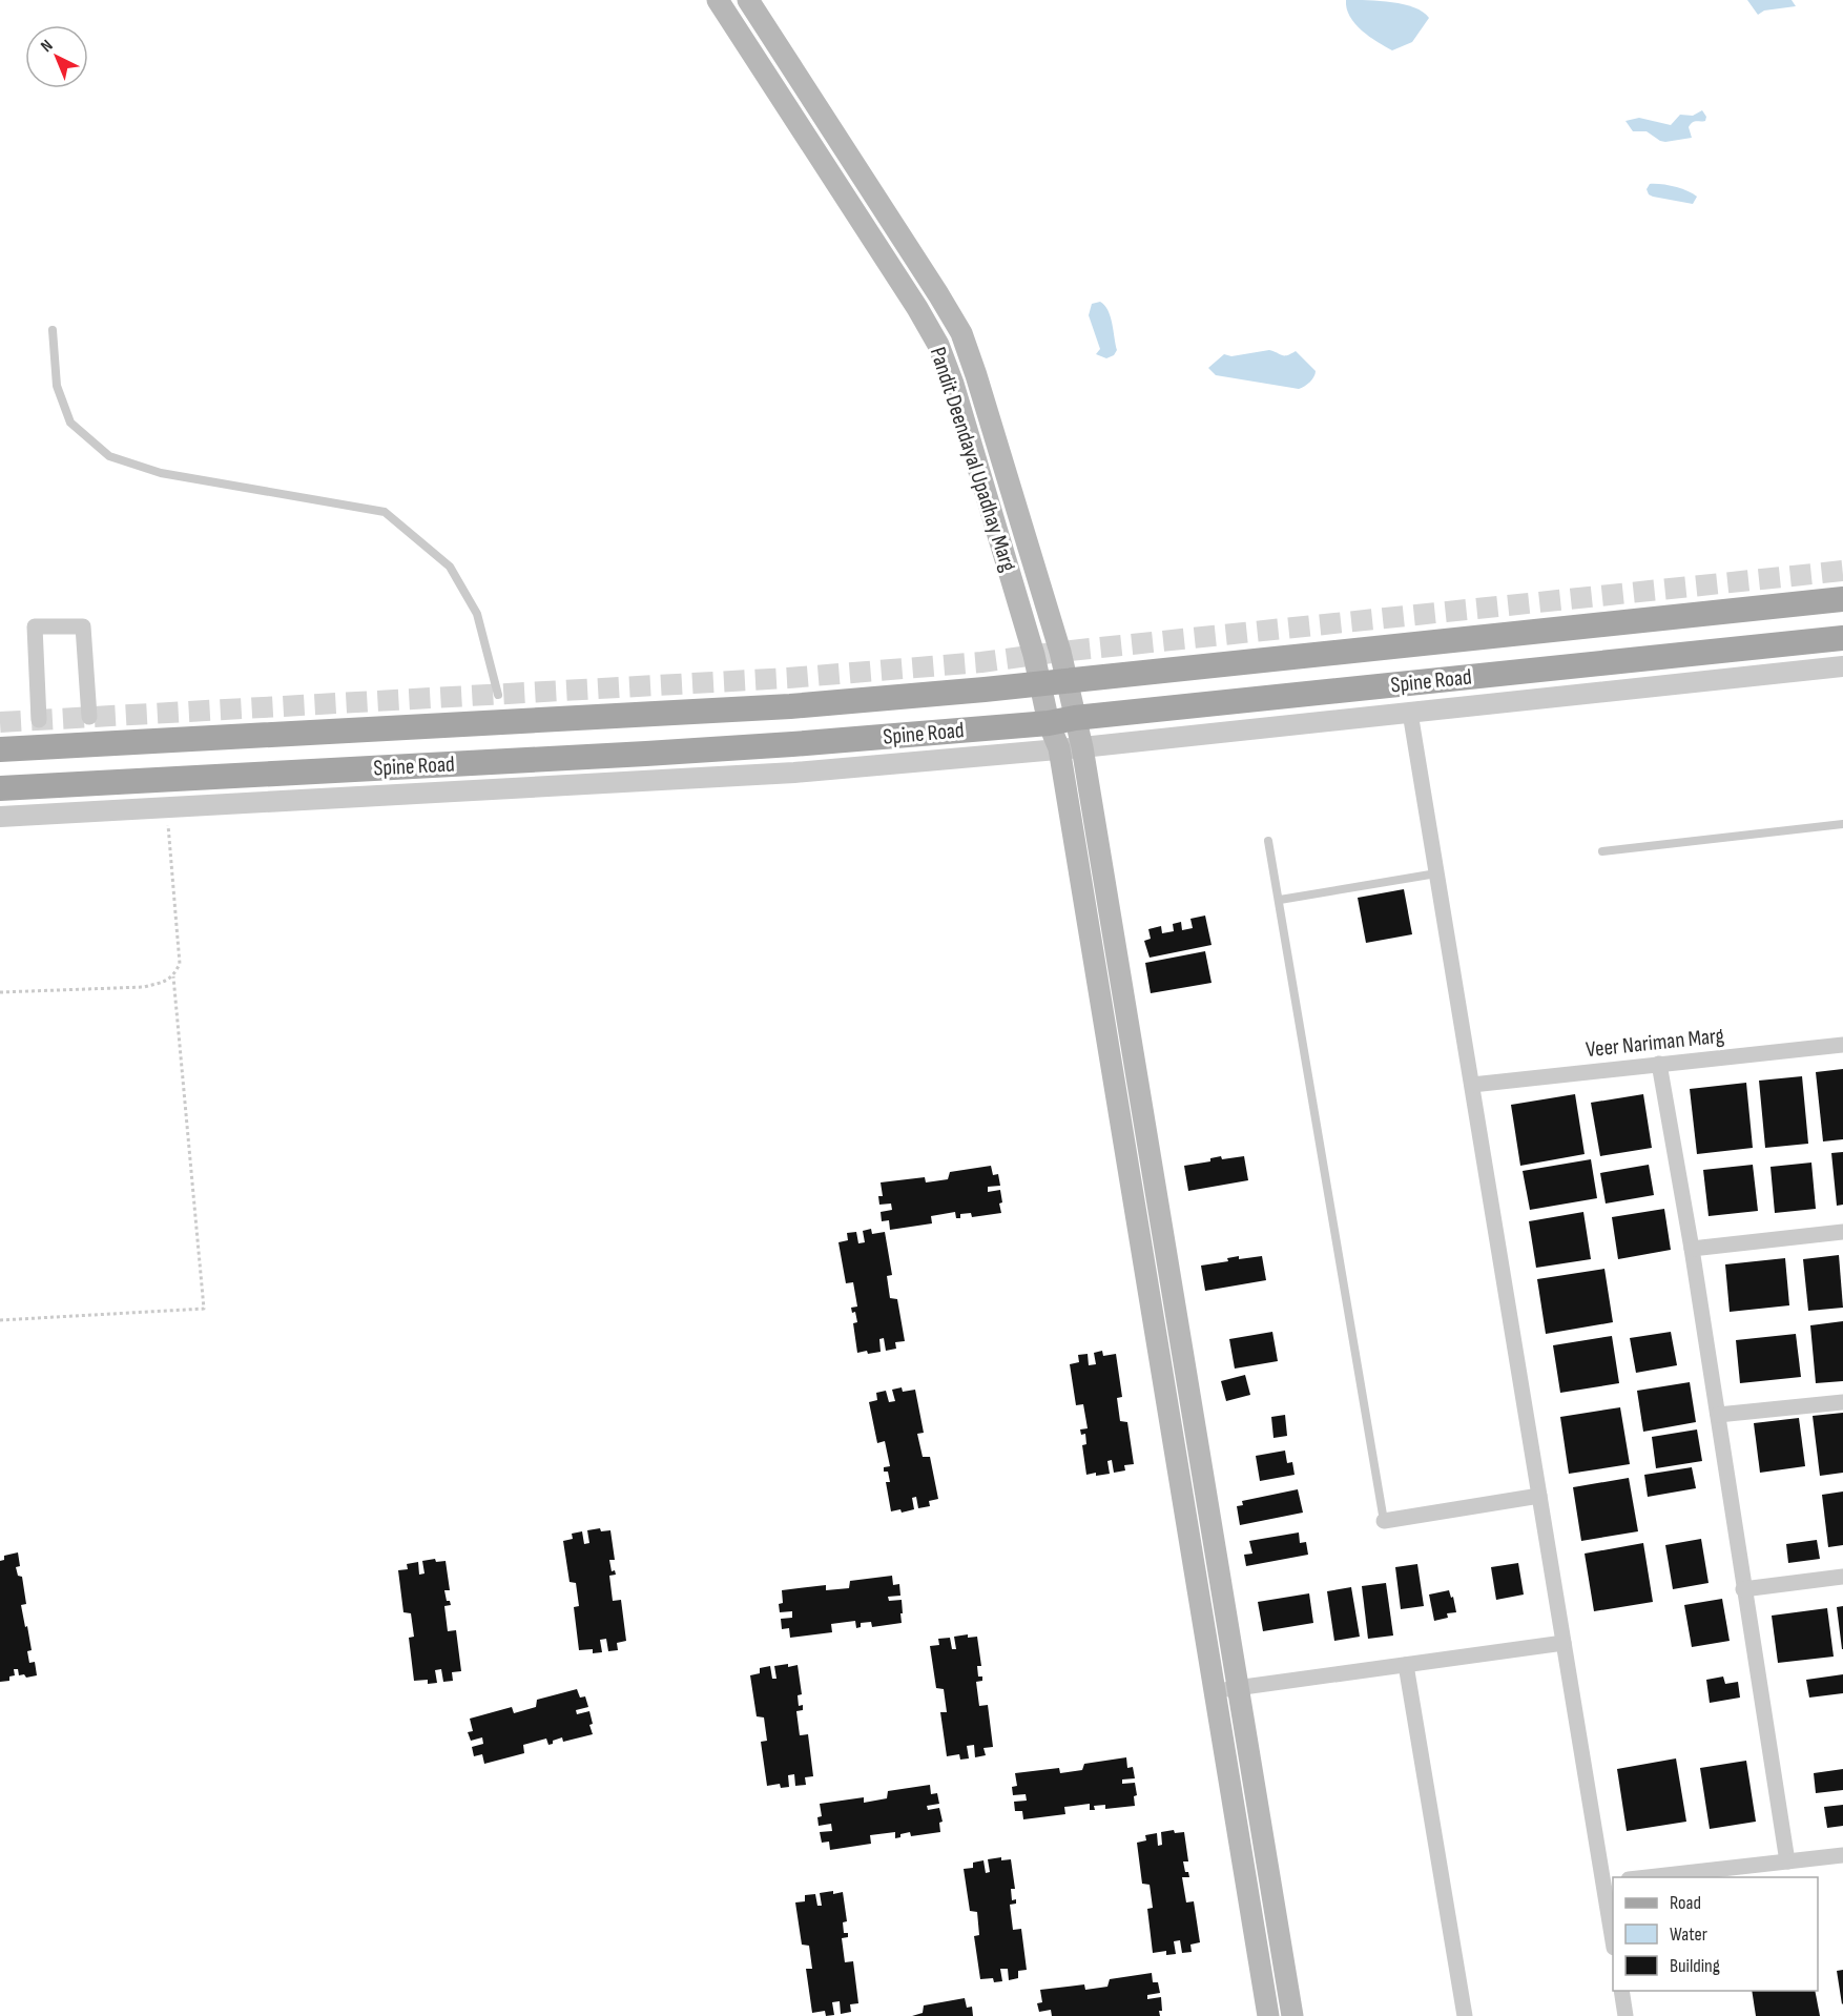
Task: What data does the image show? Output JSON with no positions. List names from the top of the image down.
{
  "streets": {
    "main road": ["Pandit Deendayal Upadhay Marg", "Spine Road"],
    "street": ["Veer Nariman Marg"]
  },
  "crossings": [
    ["Pandit Deendayal Upadhay Marg", "Spine Road"]
  ],
  "legend": ["Road", "Water", "Building"],
  "north": "top left"
}
